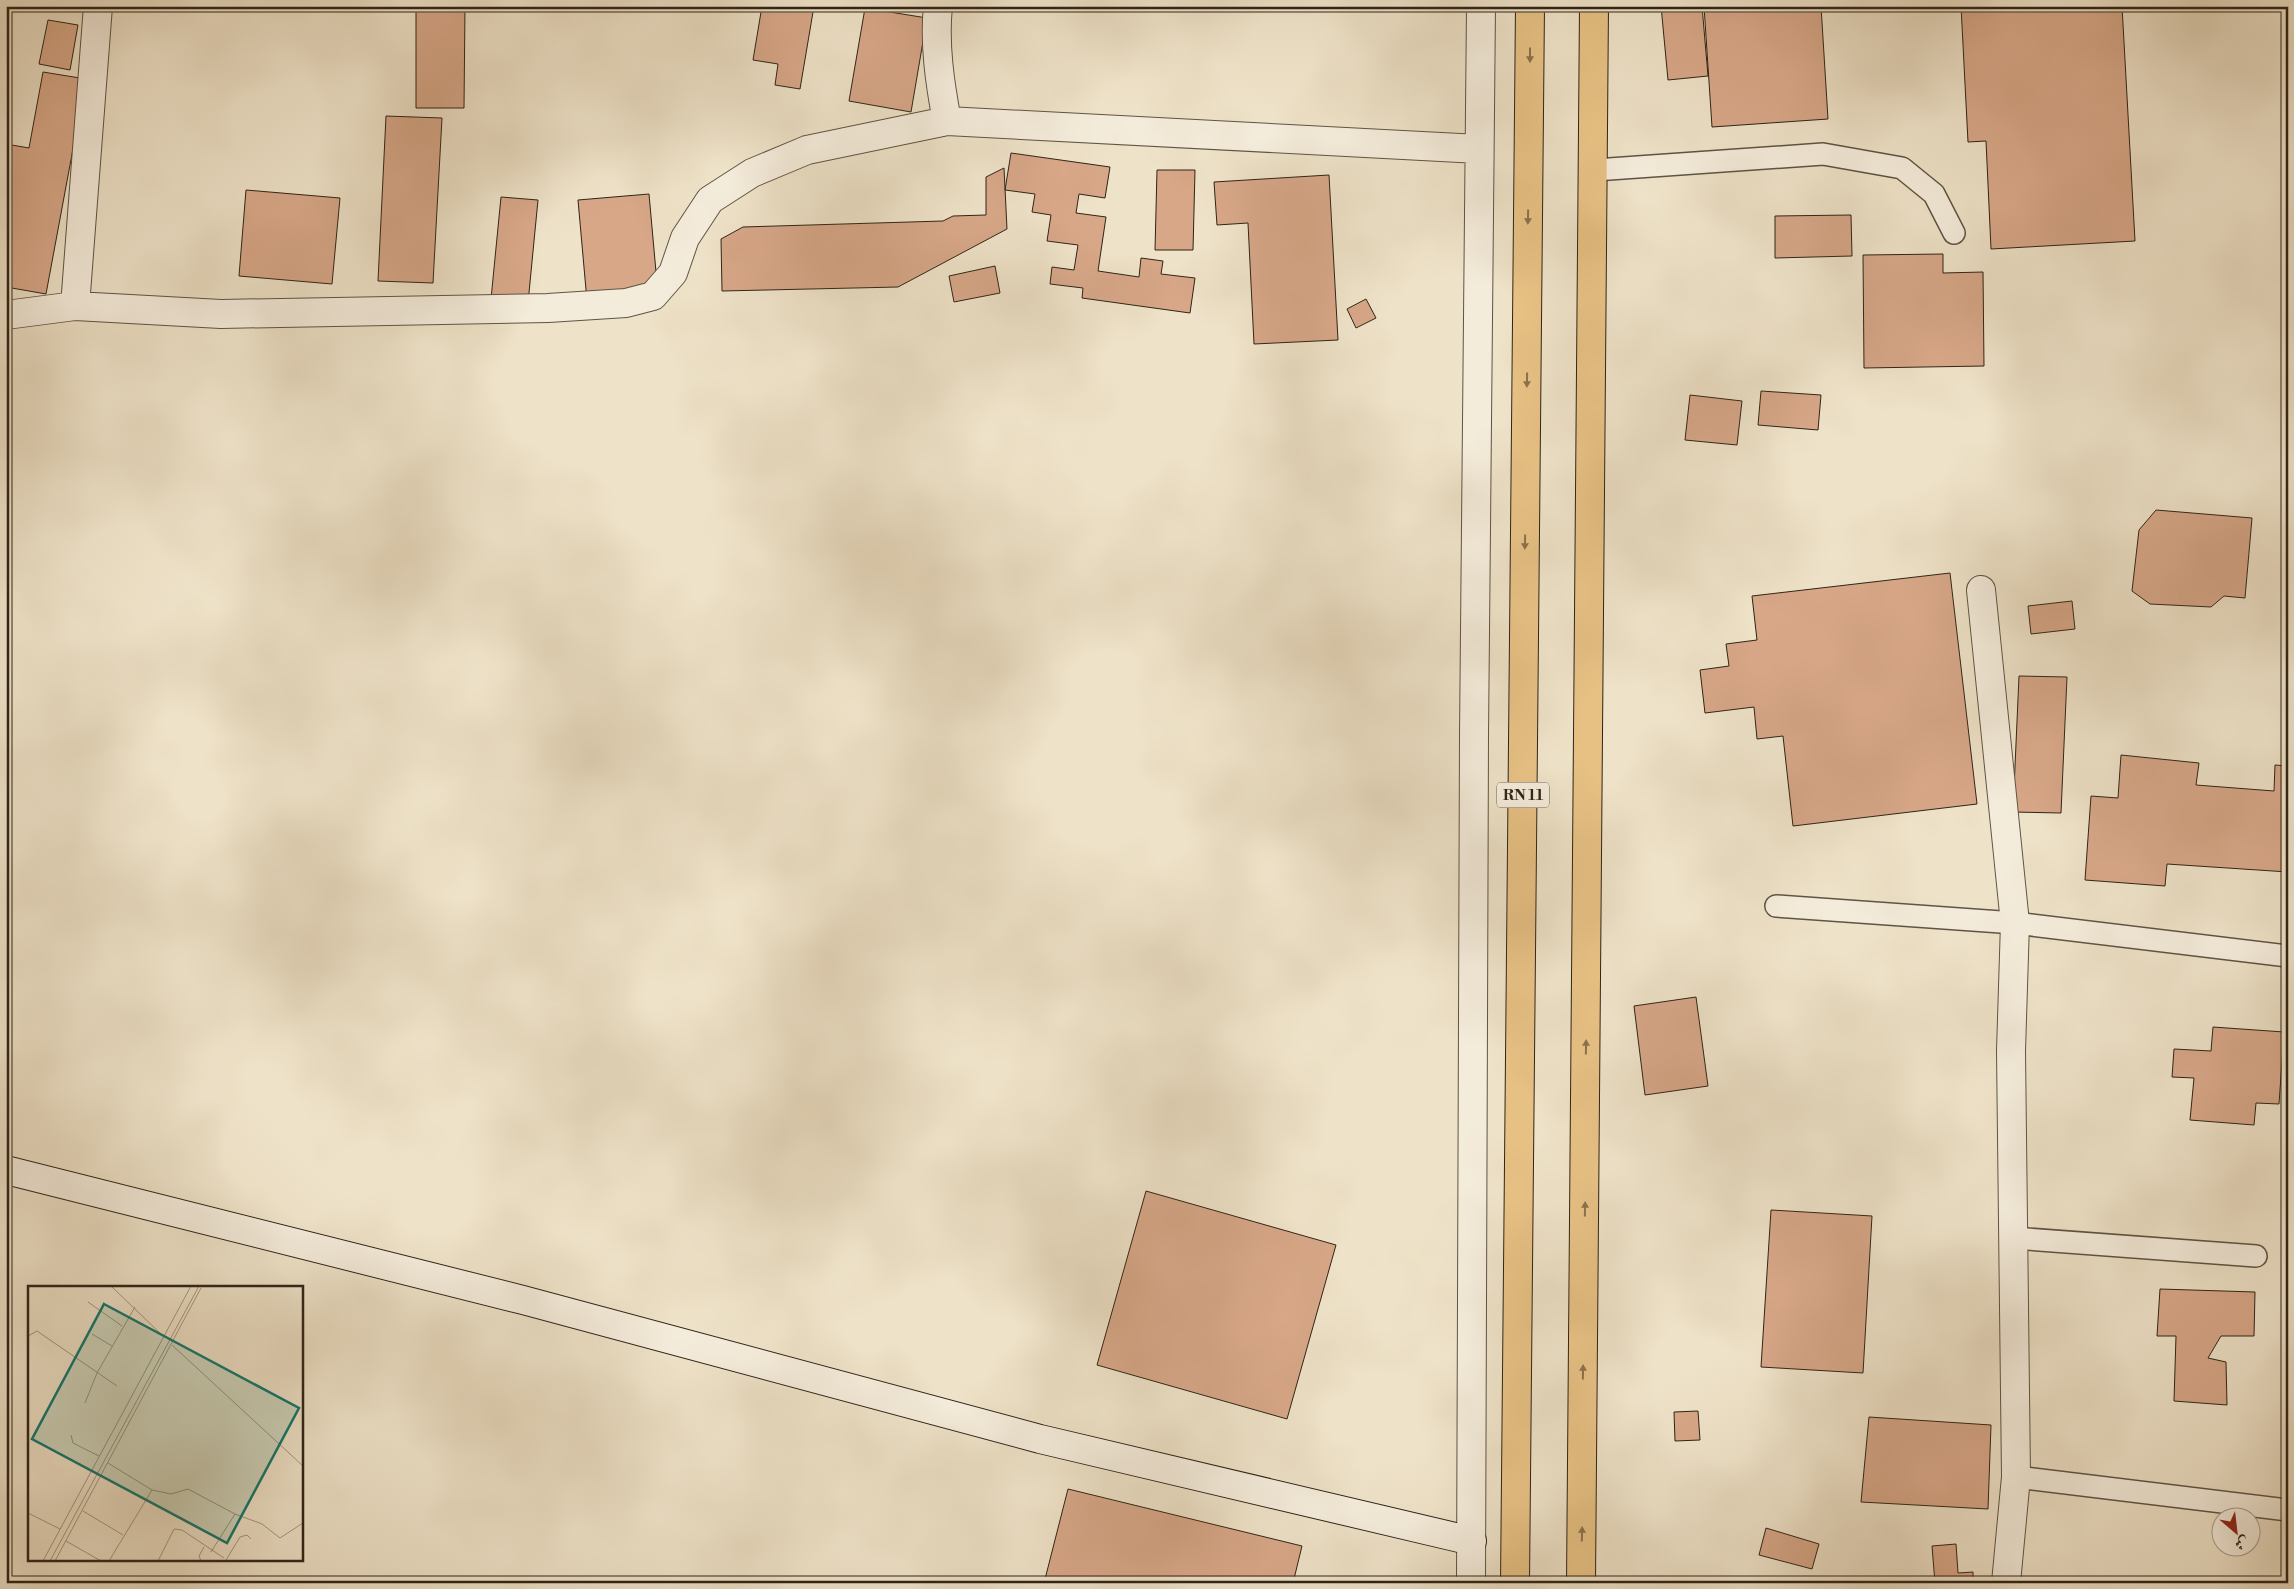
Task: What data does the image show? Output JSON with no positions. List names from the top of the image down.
{
  "streets": {
    "highway": ["RN 11"]
  },
  "north": "bottom right"
}
